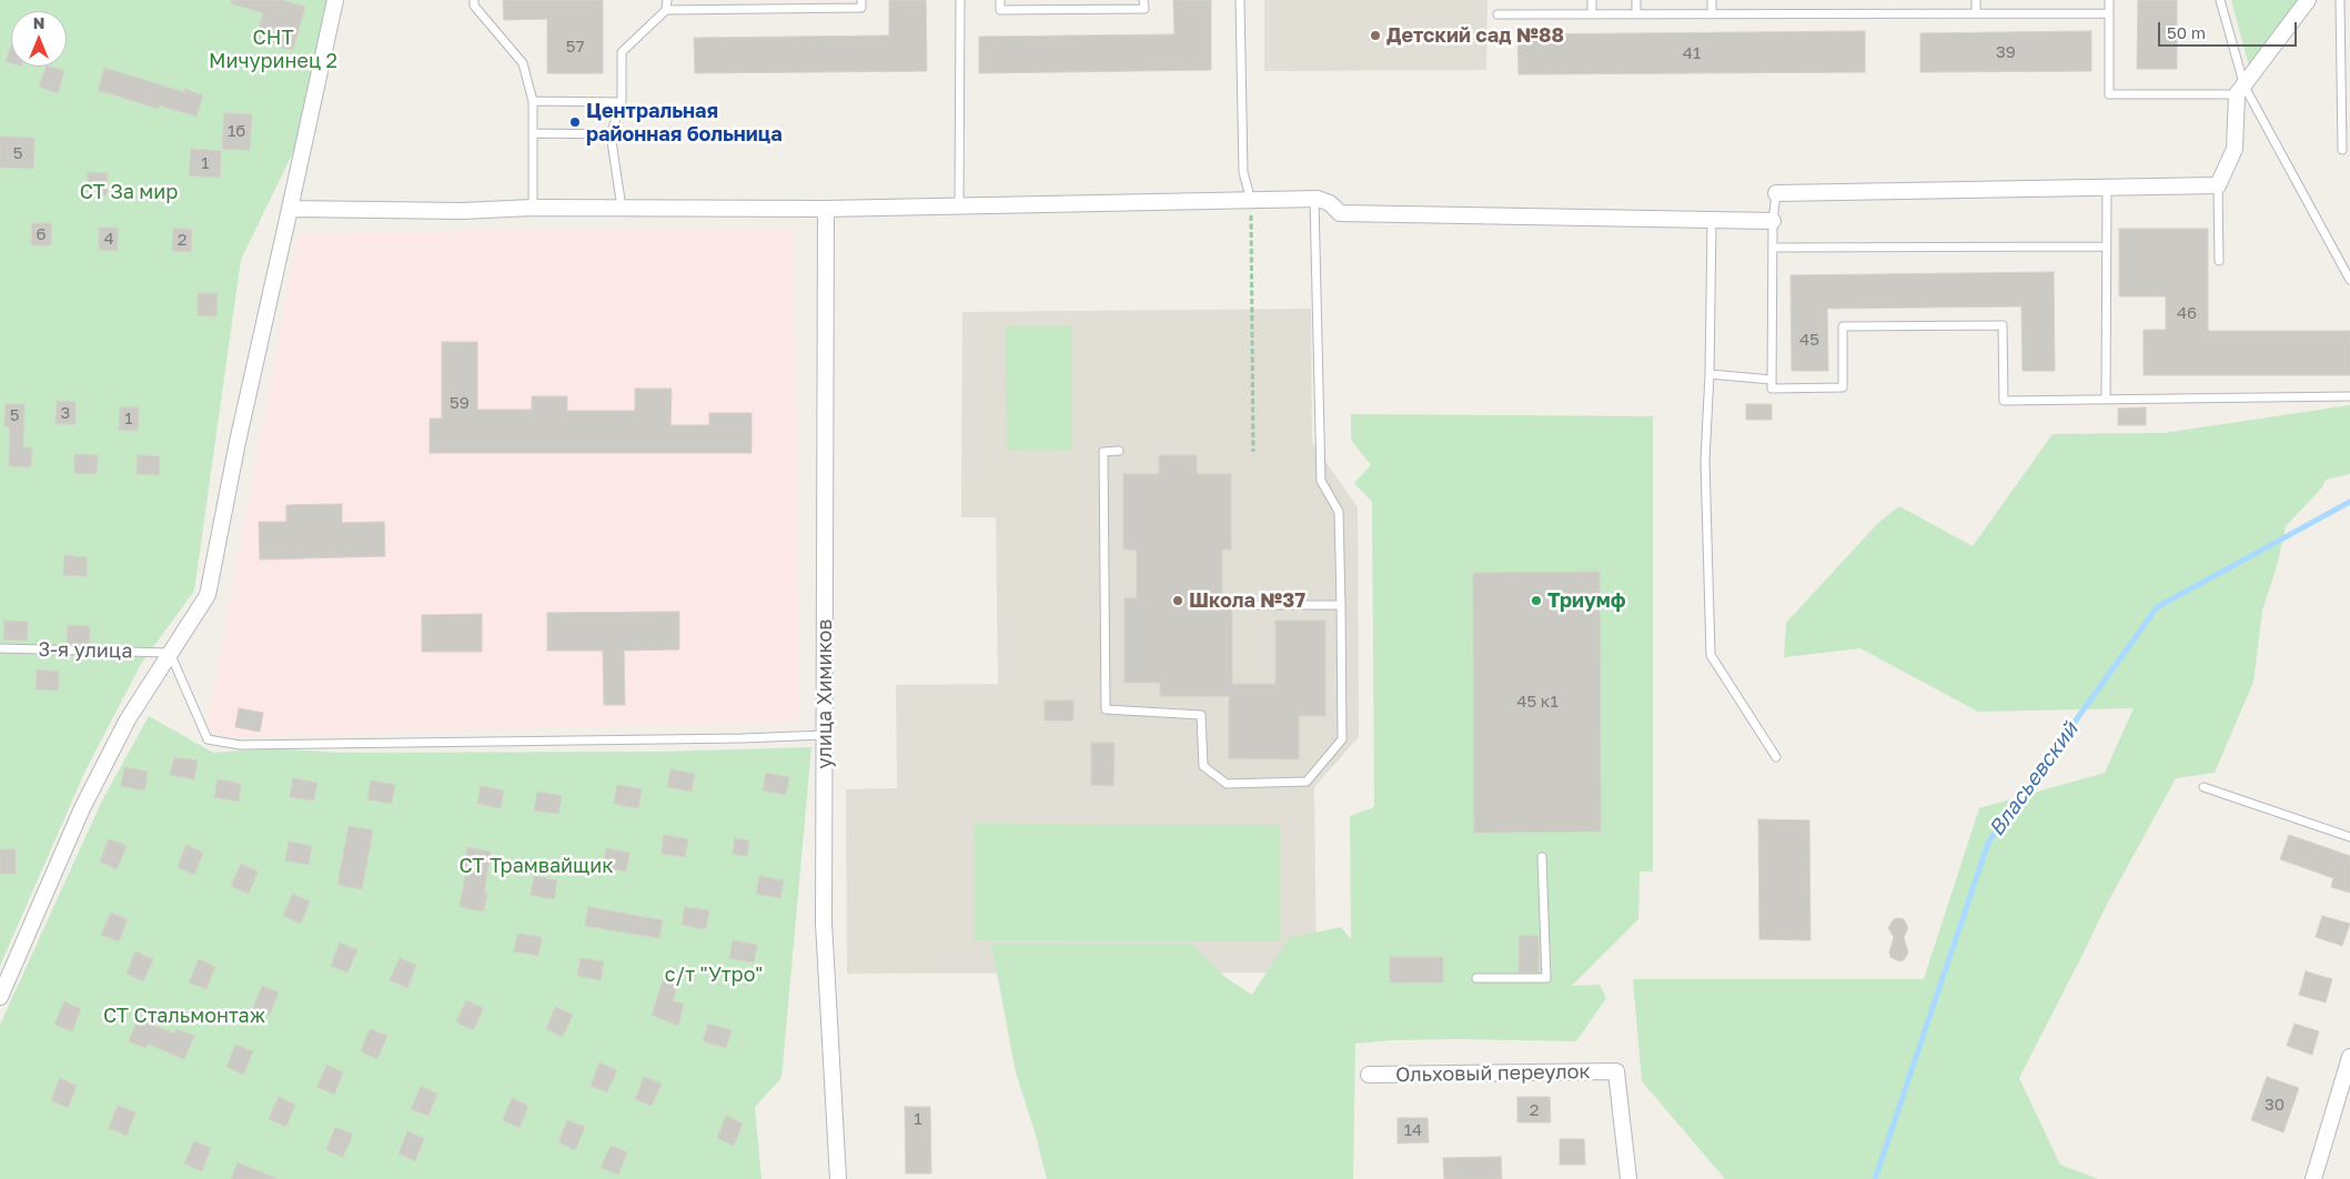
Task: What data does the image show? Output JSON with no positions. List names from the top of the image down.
{
  "streets": {
    "street": ["улица Химиков", "Ольховый переулок"],
    "lane": ["3-я улица"]
  },
  "water": ["Власьевский"],
  "parks": [
    "СНТ Мичуринец 2",
    "СТ За мир",
    "СТ Трамвайщик",
    "с/т \"Утро\"",
    "СТ Стальмонтаж"
  ],
  "places": [
    "Детский сад №88",
    "Центральная районная больница",
    "Школа №37",
    "Триумф"
  ],
  "house_numbers": [
    "57",
    "39",
    "41",
    "1б",
    "5",
    "1",
    "6",
    "4",
    "2",
    "46",
    "45",
    "59",
    "3",
    "5",
    "1",
    "45 к1",
    "30",
    "2",
    "1",
    "14"
  ],
  "scale_bar": "50 m",
  "north": "top"
}
